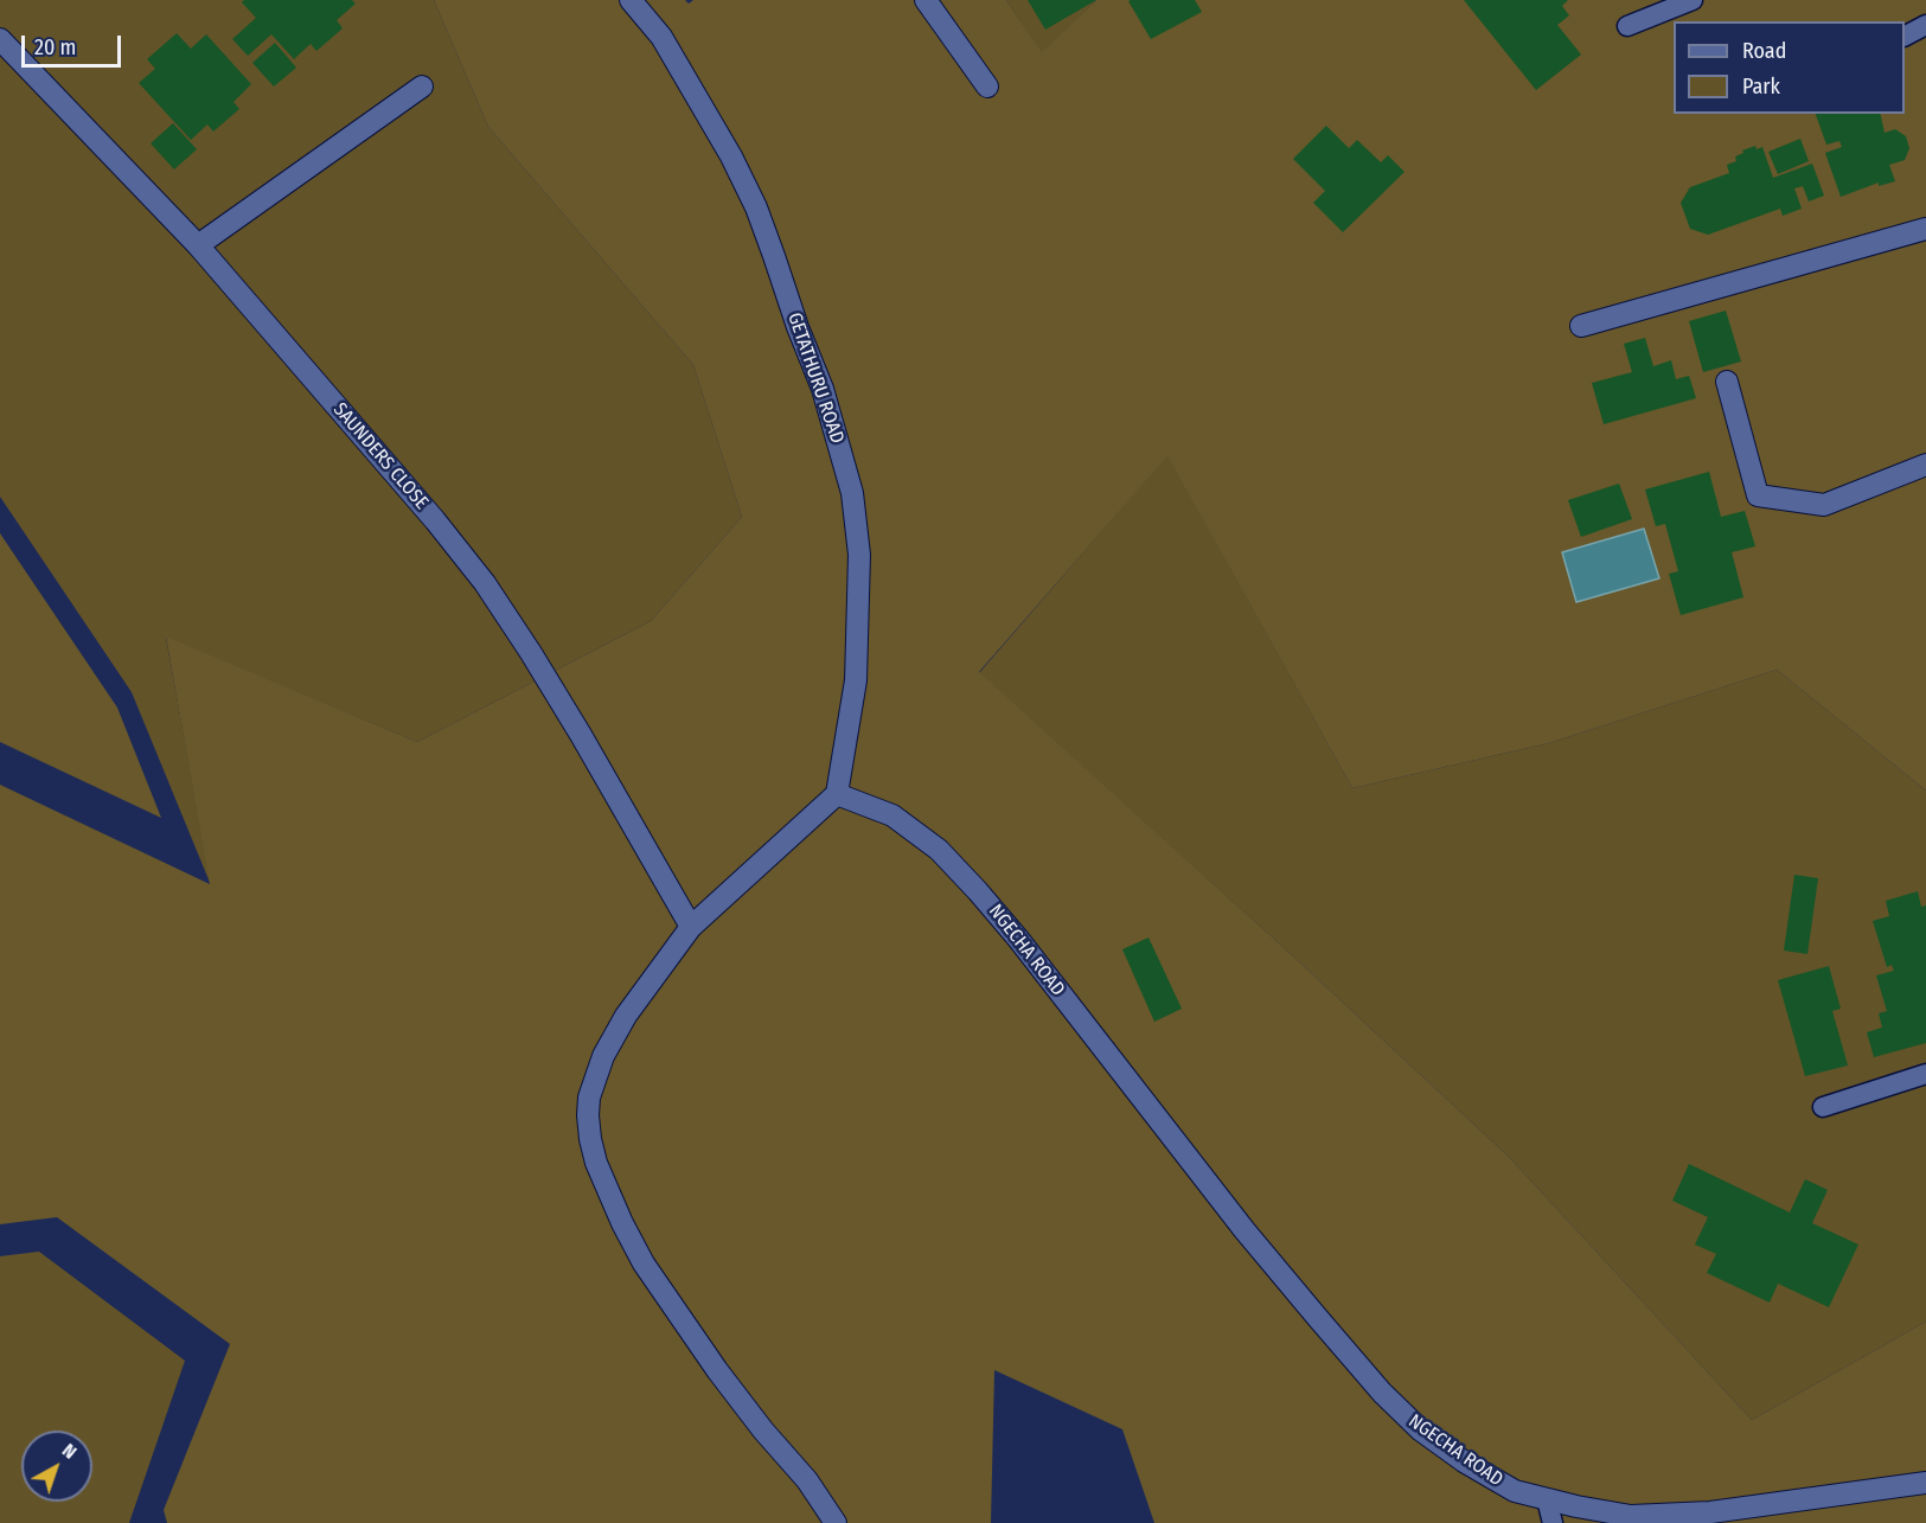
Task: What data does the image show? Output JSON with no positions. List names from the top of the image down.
{
  "streets": {
    "street": ["GETATHURU ROAD", "SAUNDERS CLOSE", "NGECHA ROAD"]
  },
  "crossings": [
    ["GETATHURU ROAD", "NGECHA ROAD"]
  ],
  "legend": ["Road", "Park"],
  "scale_bar": "20 m",
  "north": "top right"
}
